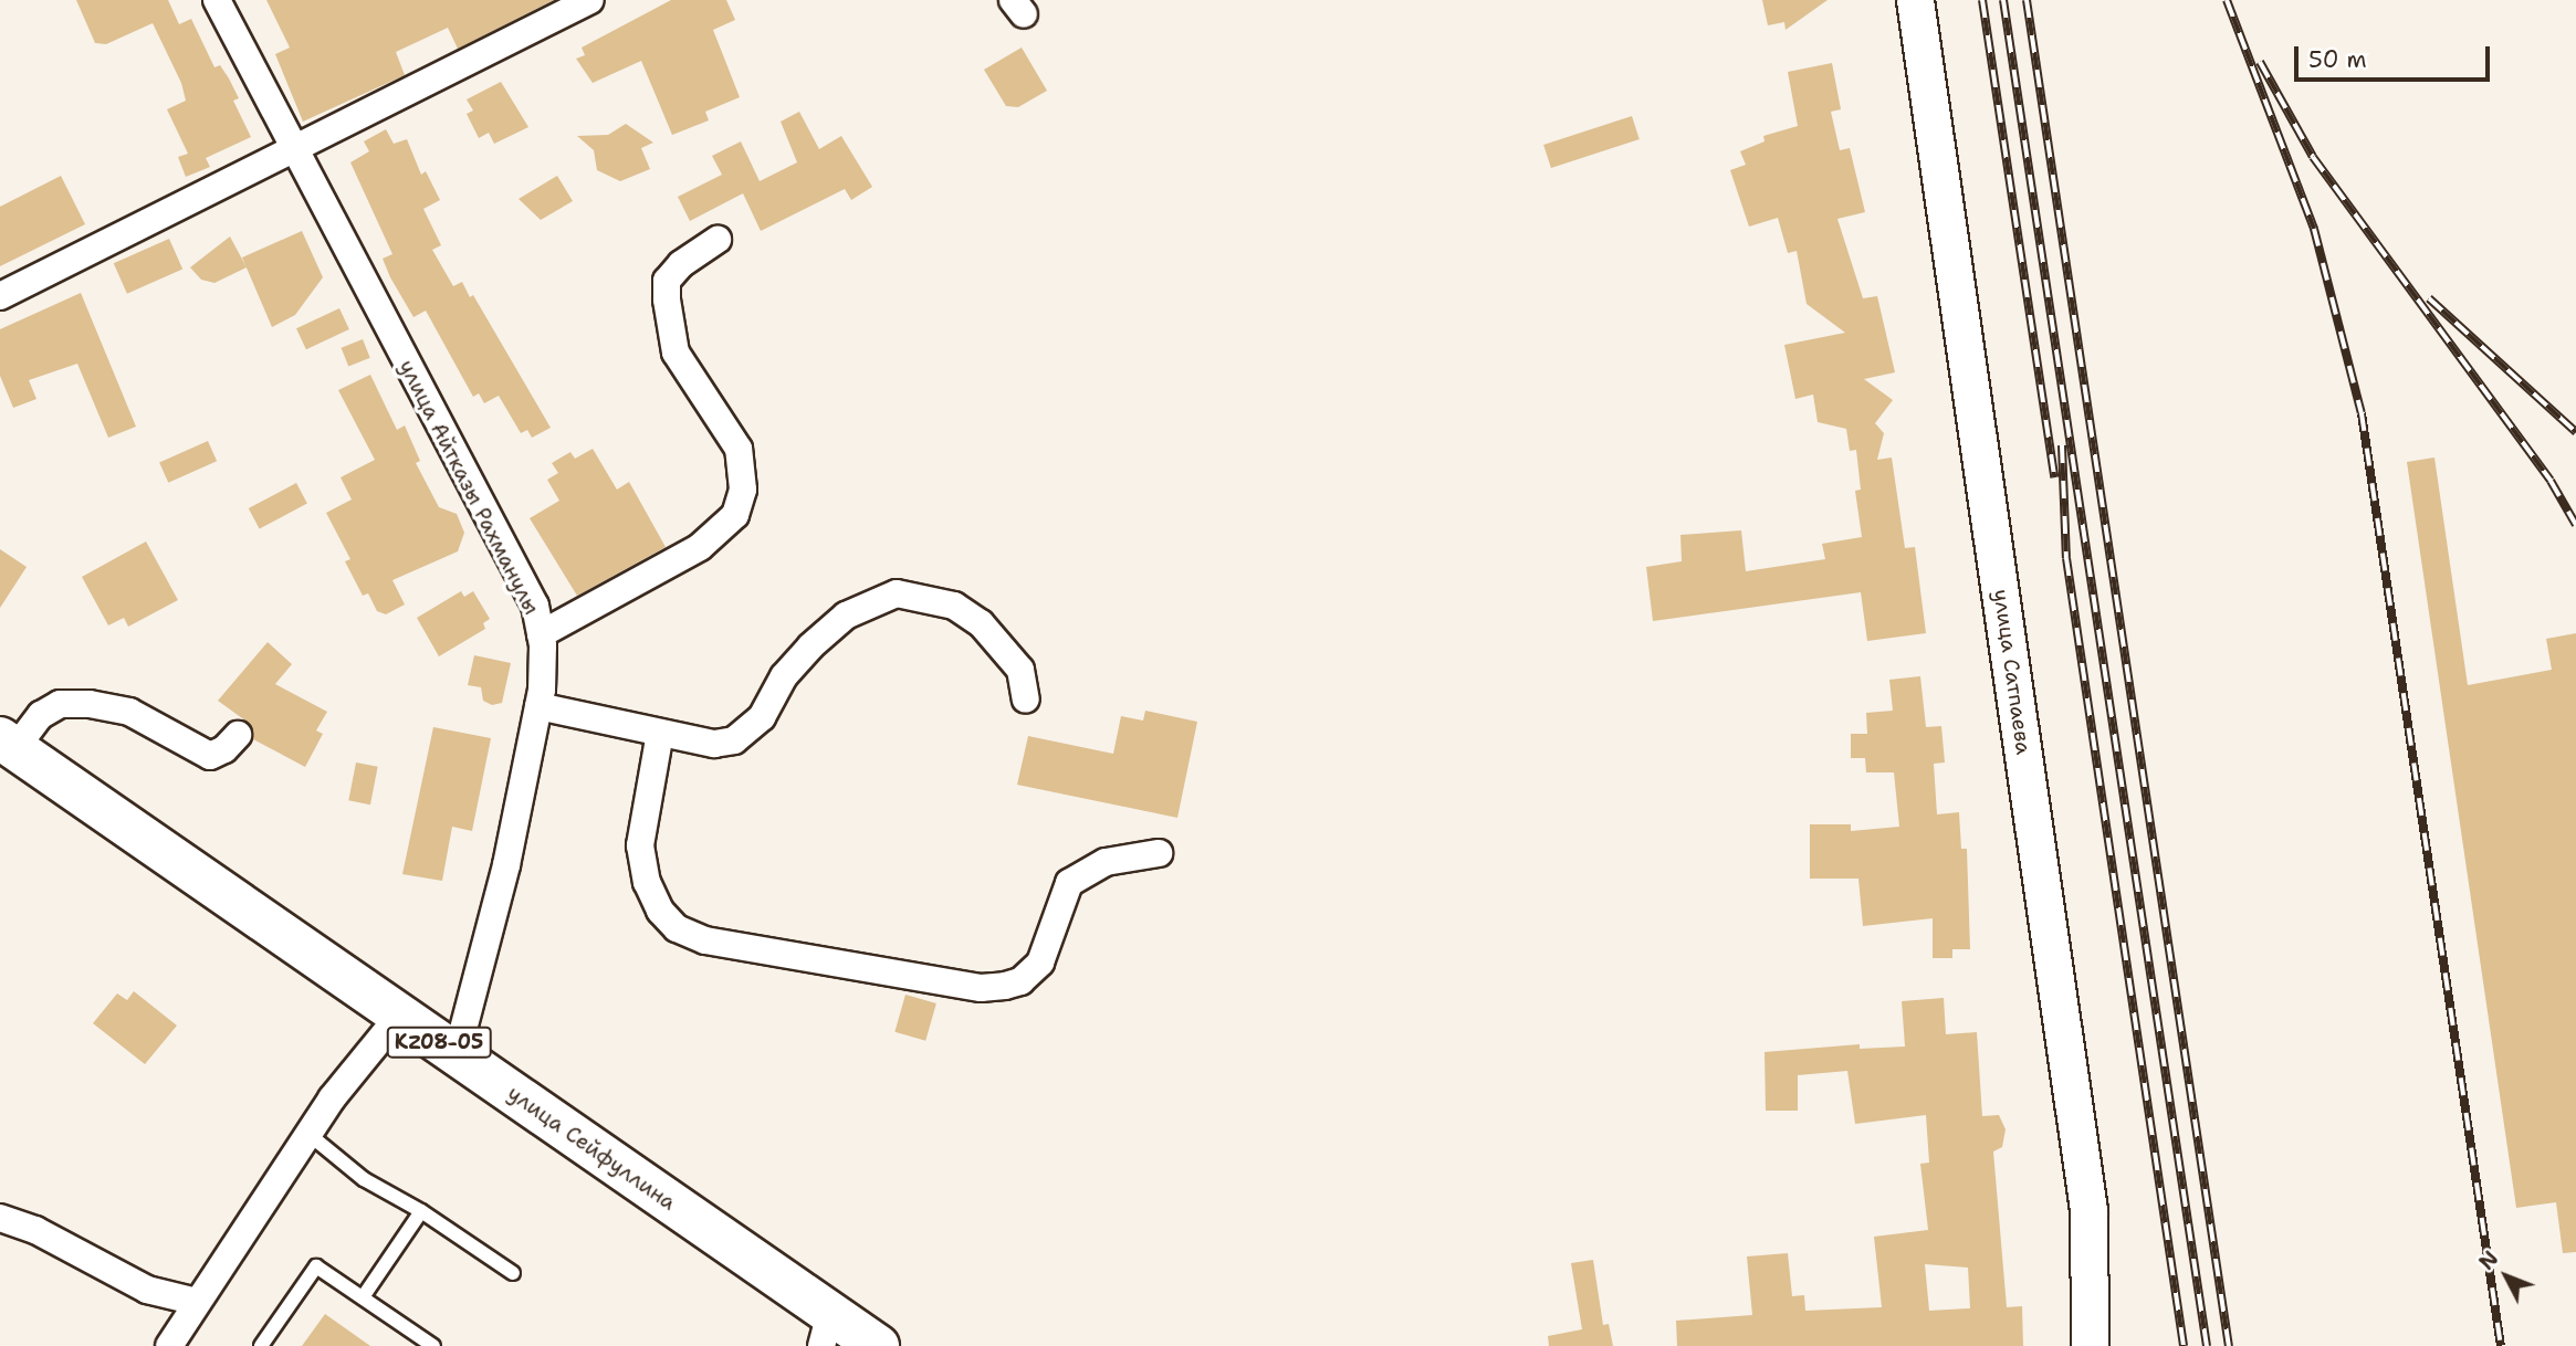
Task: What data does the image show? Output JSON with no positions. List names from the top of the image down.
{
  "streets": {
    "main road": ["KZ08-05", "улица Сейфуллина"],
    "street": ["улица Айтказы Рахманулы", "улица Сатпаева"]
  },
  "crossings": [
    ["улица Айтказы Рахманулы", "улица Сейфуллина"]
  ],
  "scale_bar": "50 m",
  "north": "top left"
}
